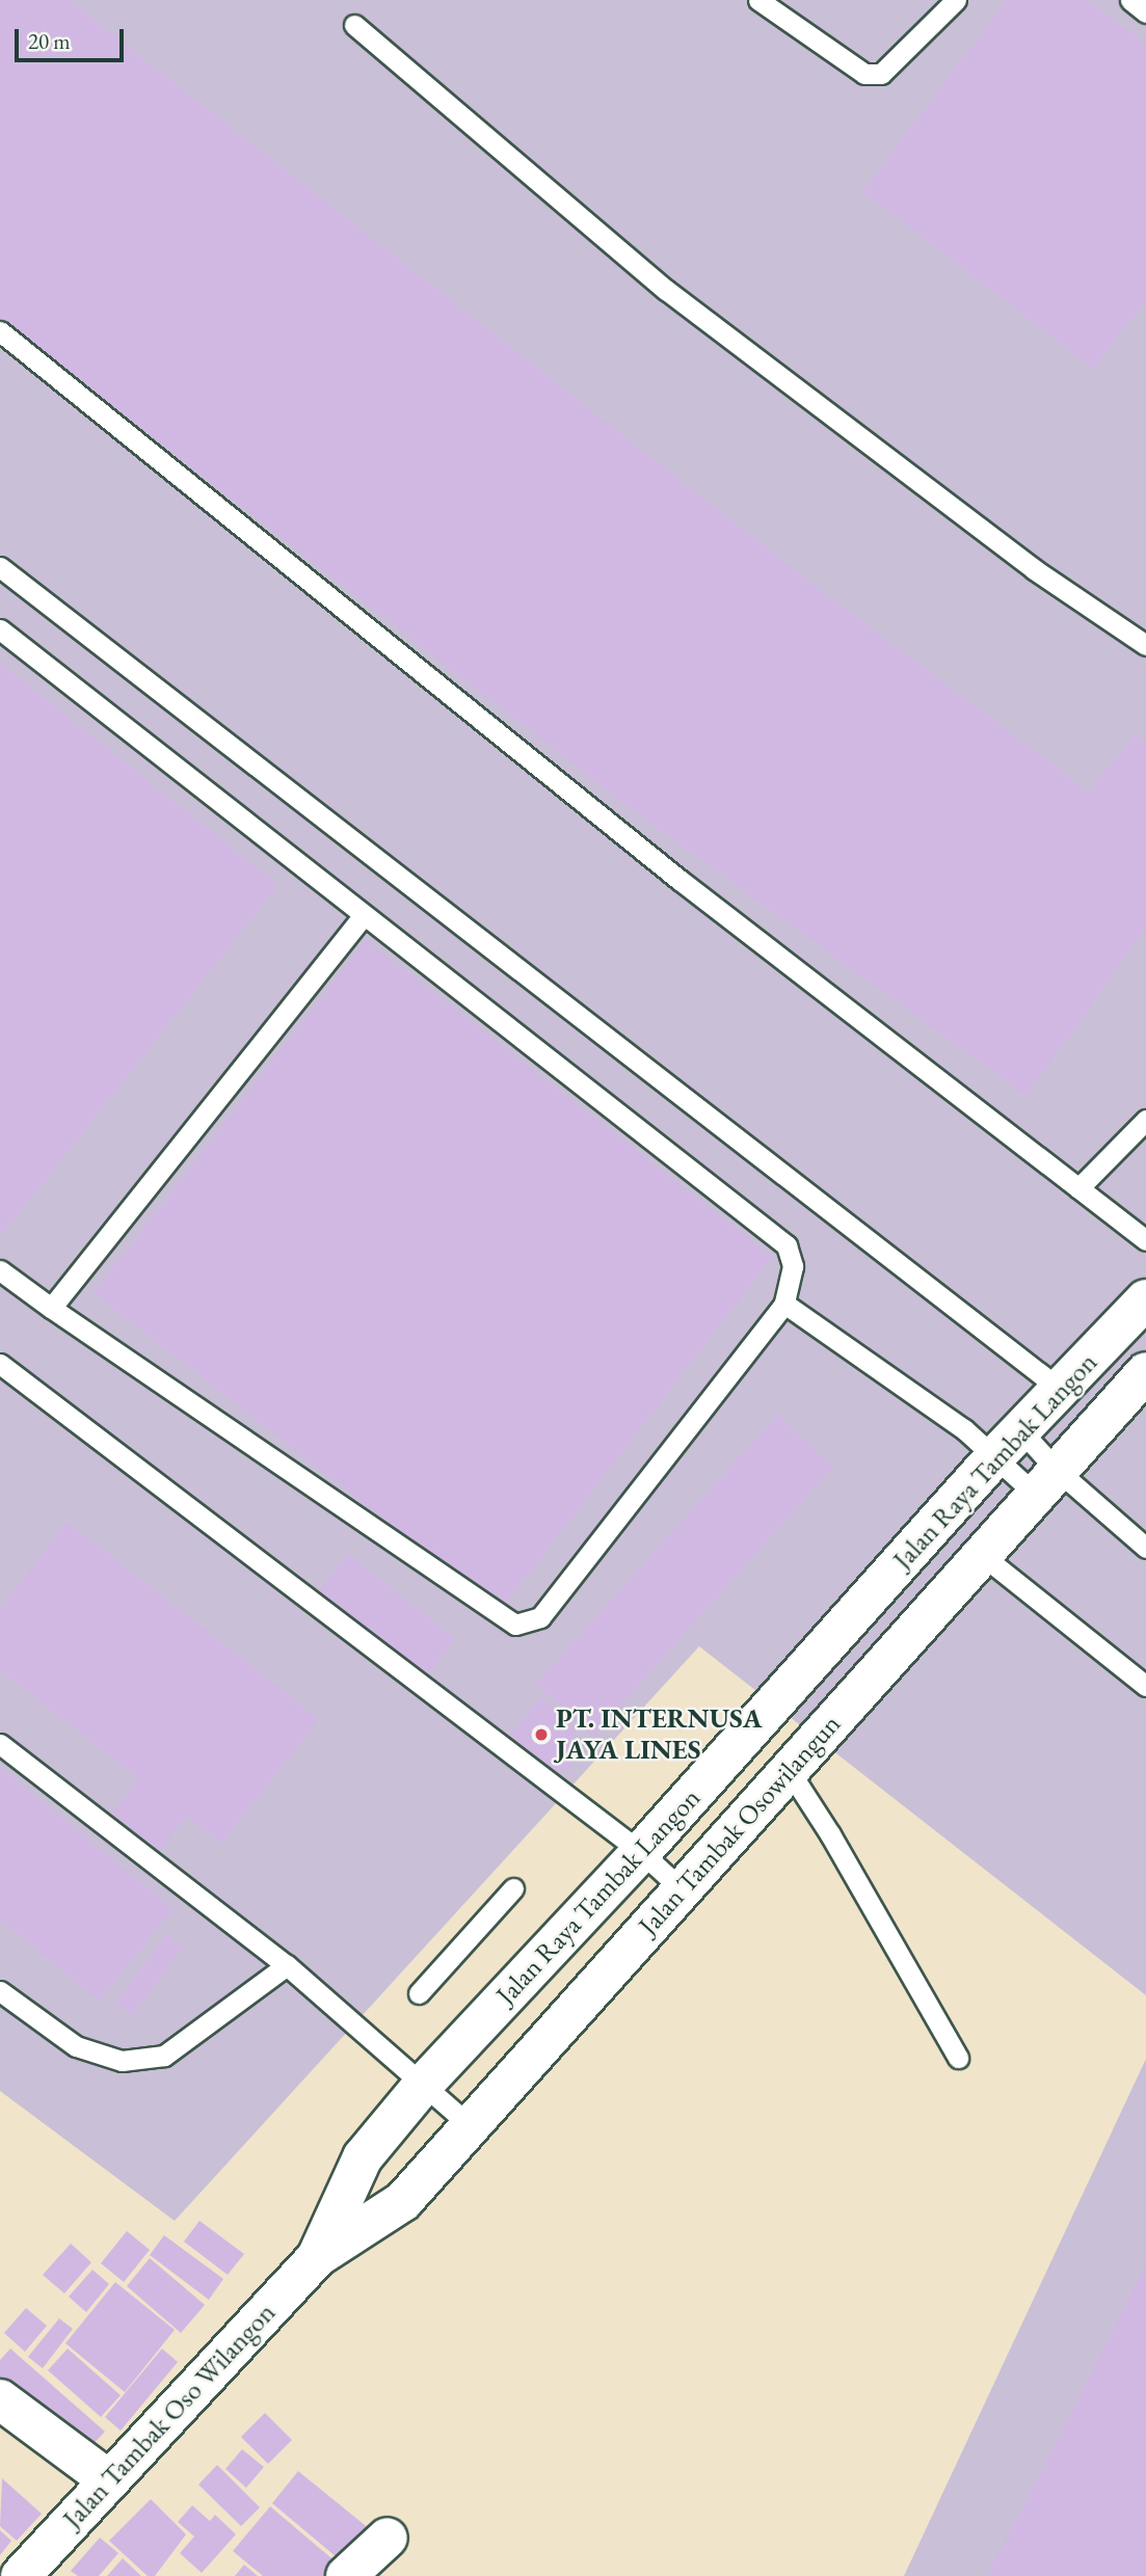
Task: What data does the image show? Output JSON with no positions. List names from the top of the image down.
{
  "streets": {
    "main road": ["Jalan Raya Tambak Langon", "Jalan Tambak Osowilangun", "Jalan Tambak Oso Wilangon"]
  },
  "crossings": [
    ["Jalan Raya Tambak Langon", "Jalan Tambak Osowilangun"],
    ["Jalan Raya Tambak Langon", "Jalan Tambak Oso Wilangon"],
    ["Jalan Tambak Osowilangun", "Jalan Tambak Oso Wilangon"]
  ],
  "places": ["PT. INTERNUSA JAYA LINES"],
  "scale_bar": "20 m"
}
